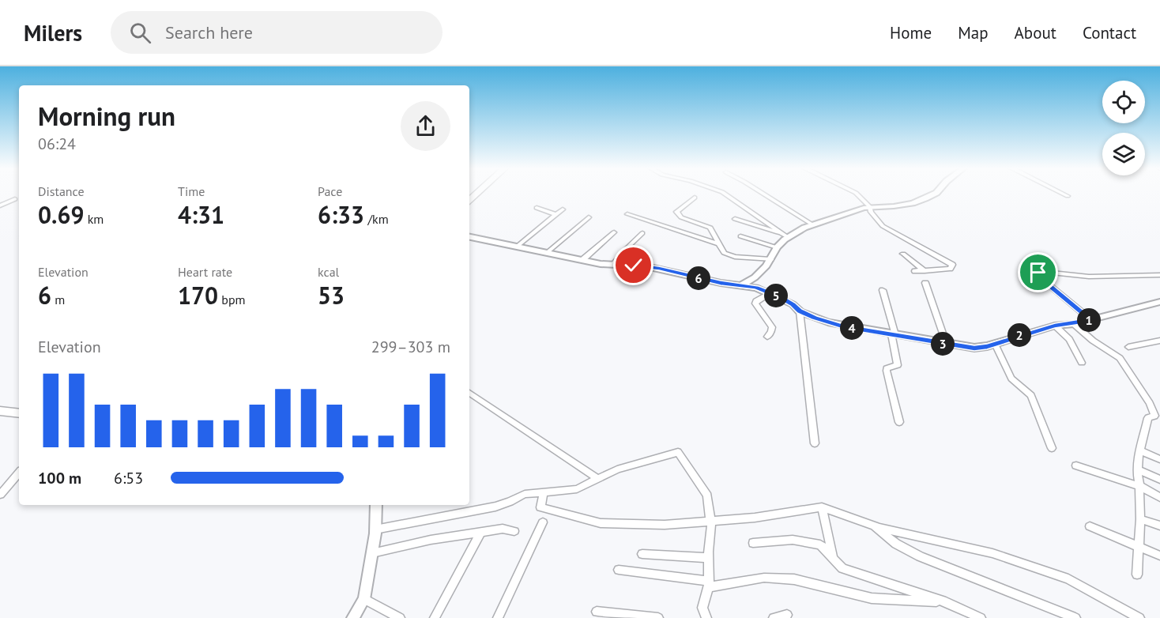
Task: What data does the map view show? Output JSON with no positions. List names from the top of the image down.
{
  "page": {
    "header": "Milers",
    "search": "Search here",
    "nav": [
      "Home",
      "Map",
      "About",
      "Contact"
    ],
    "heading": ["Morning run", "06:24"],
    "stats": [
      ["Distance", "0.69 km"],
      ["Time", "4:31"],
      ["Pace", "6:33 /km"],
      ["Elevation", "6 m"],
      ["Heart rate", "170 bpm"],
      ["kcal", "53"]
    ],
    "pins": [
      "6",
      "5",
      "1",
      "4",
      "2",
      "3"
    ],
    "chart": ["Elevation", "299–303 m"],
    "list": [
      {
        "name": "100 m",
        "note": "6:53"
      }
    ]
  }
}
